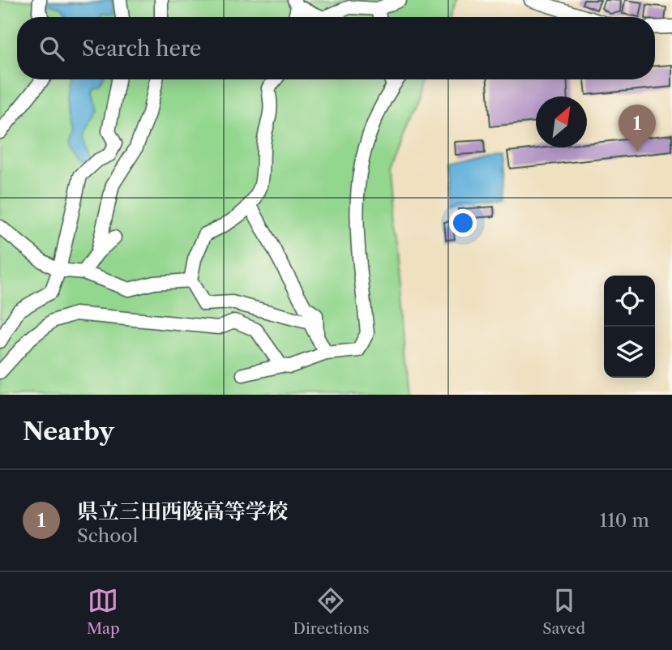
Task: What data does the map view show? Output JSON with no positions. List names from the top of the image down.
{
  "north": "top right",
  "page": {
    "search": "Search here",
    "pins": "1",
    "heading": "Nearby",
    "list": [
      {
        "mark": "1",
        "name": "県立三田西陵高等学校",
        "note": "School",
        "value": "110 m"
      }
    ],
    "nav": ["Map", "Directions", "Saved"]
  }
}
